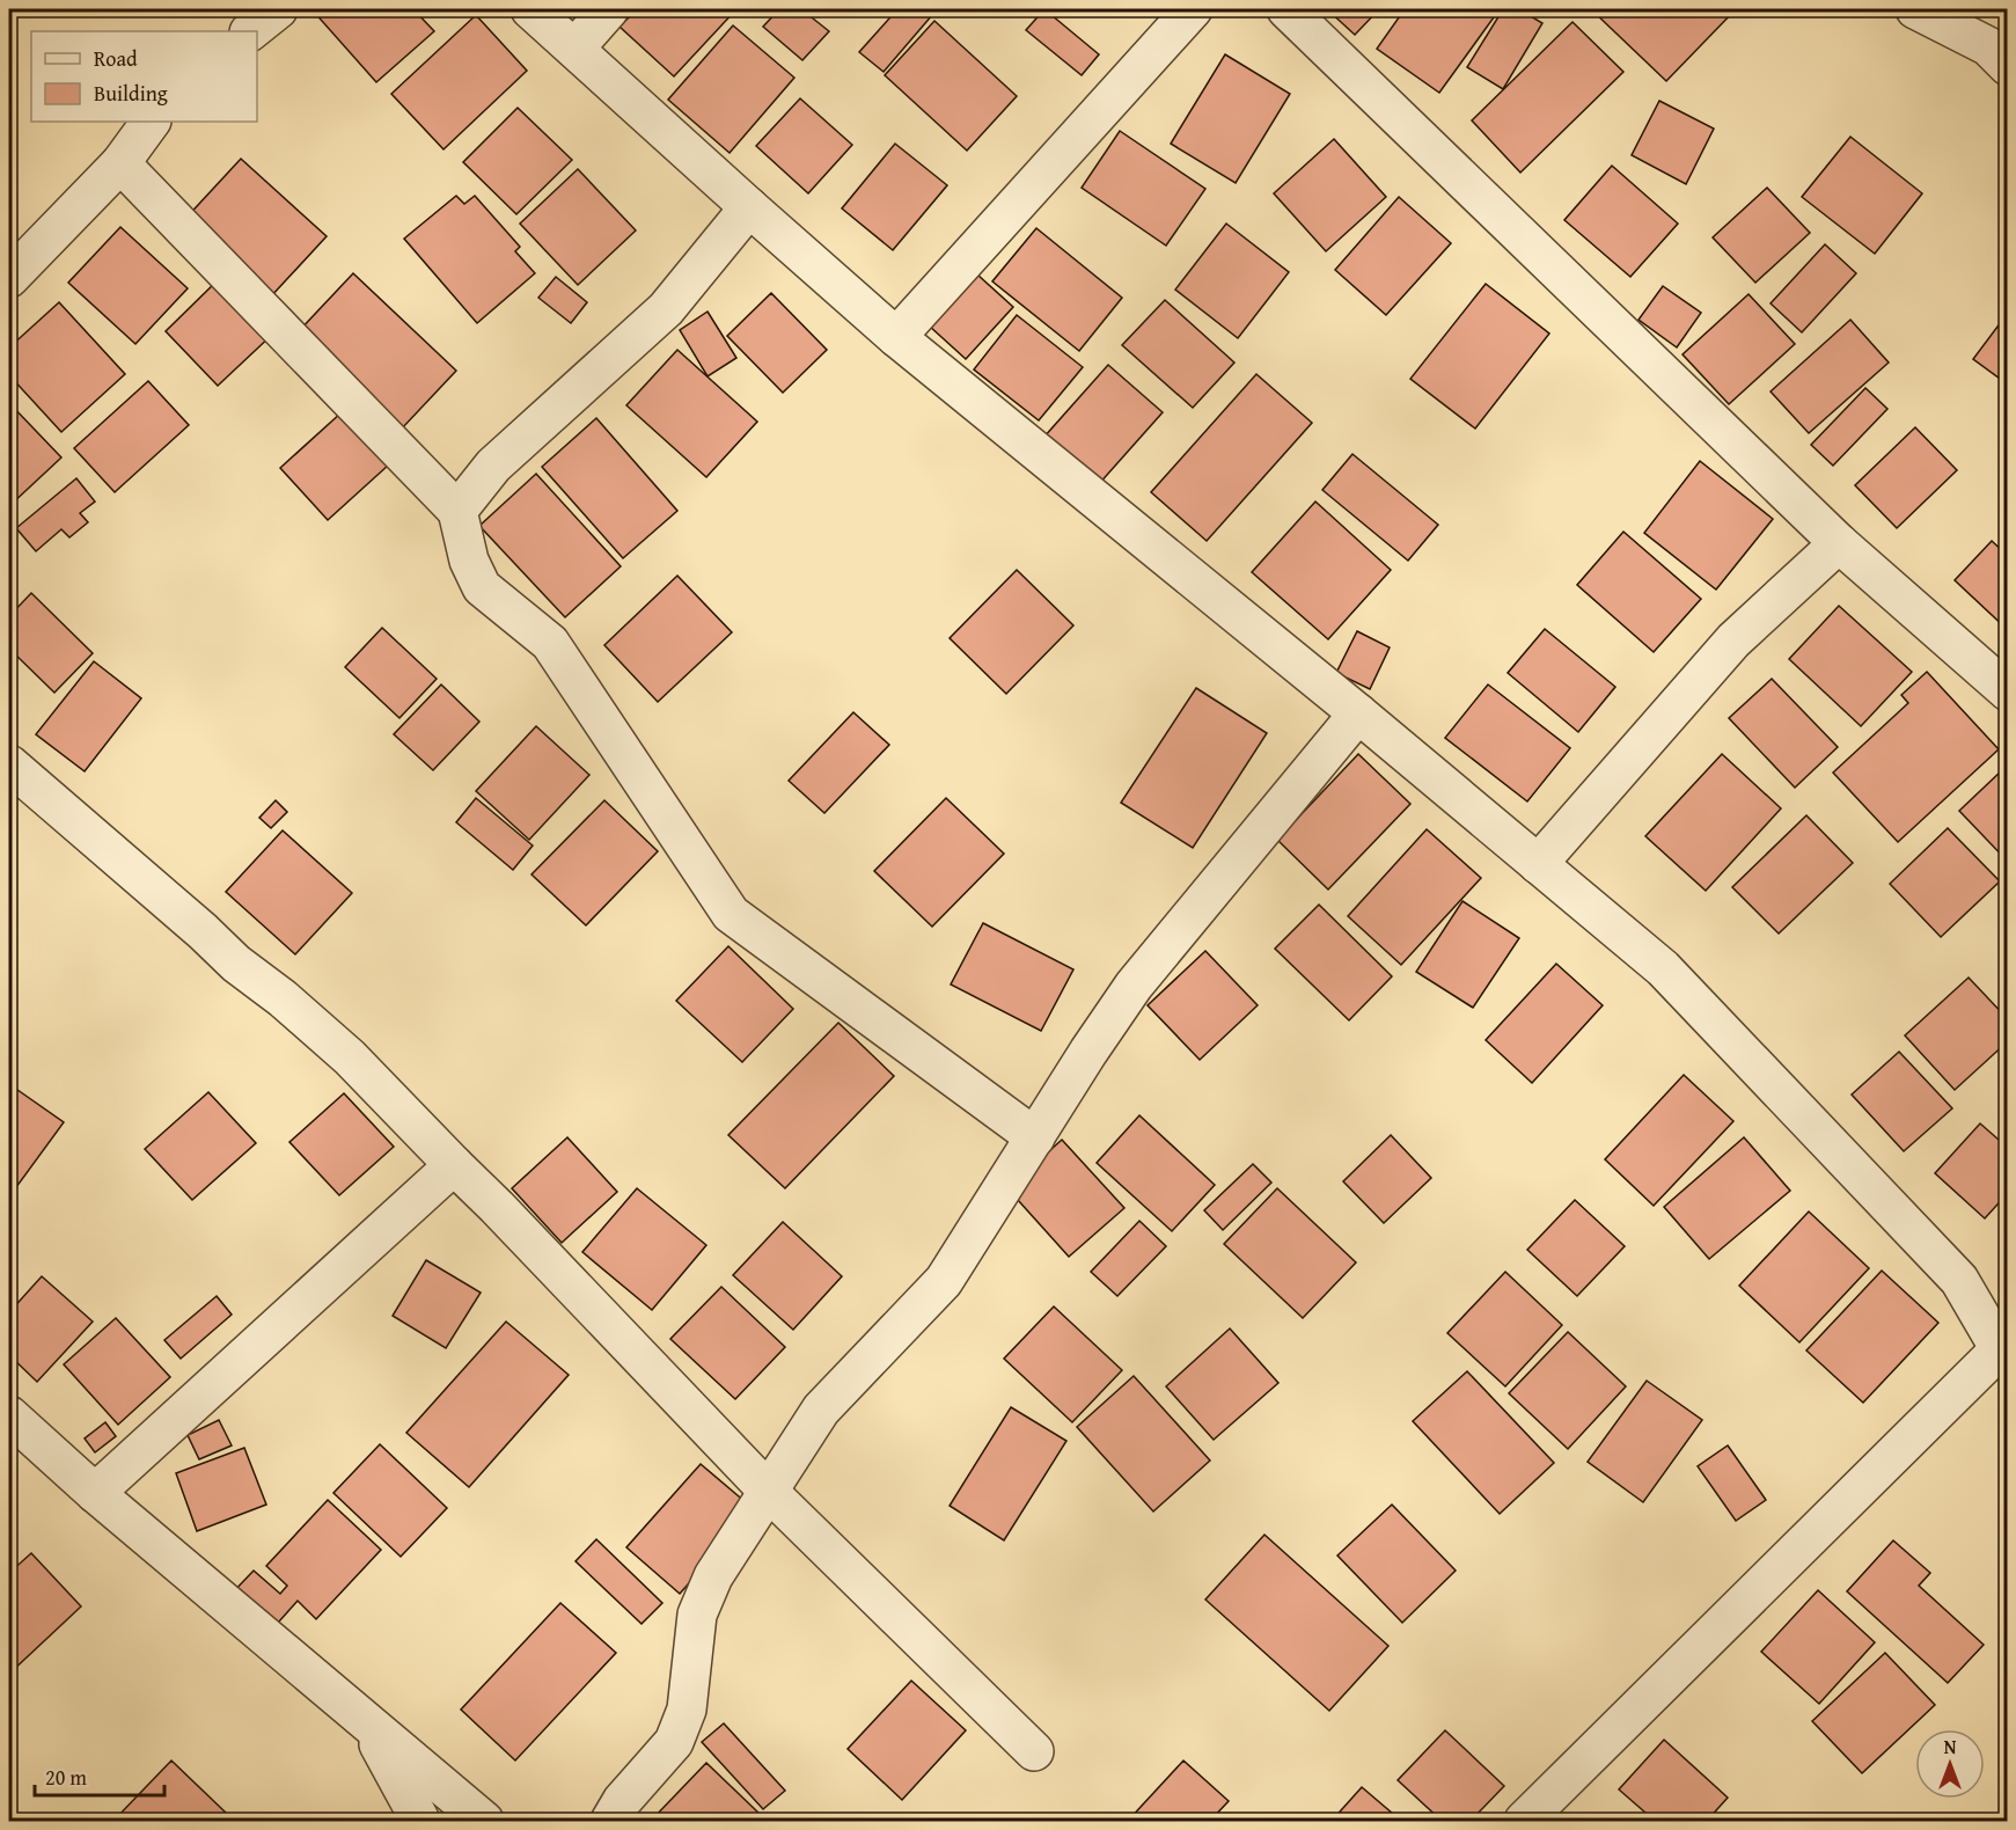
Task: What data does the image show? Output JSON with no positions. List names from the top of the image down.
{
  "legend": ["Road", "Building"],
  "scale_bar": "20 m",
  "north": "top"
}
